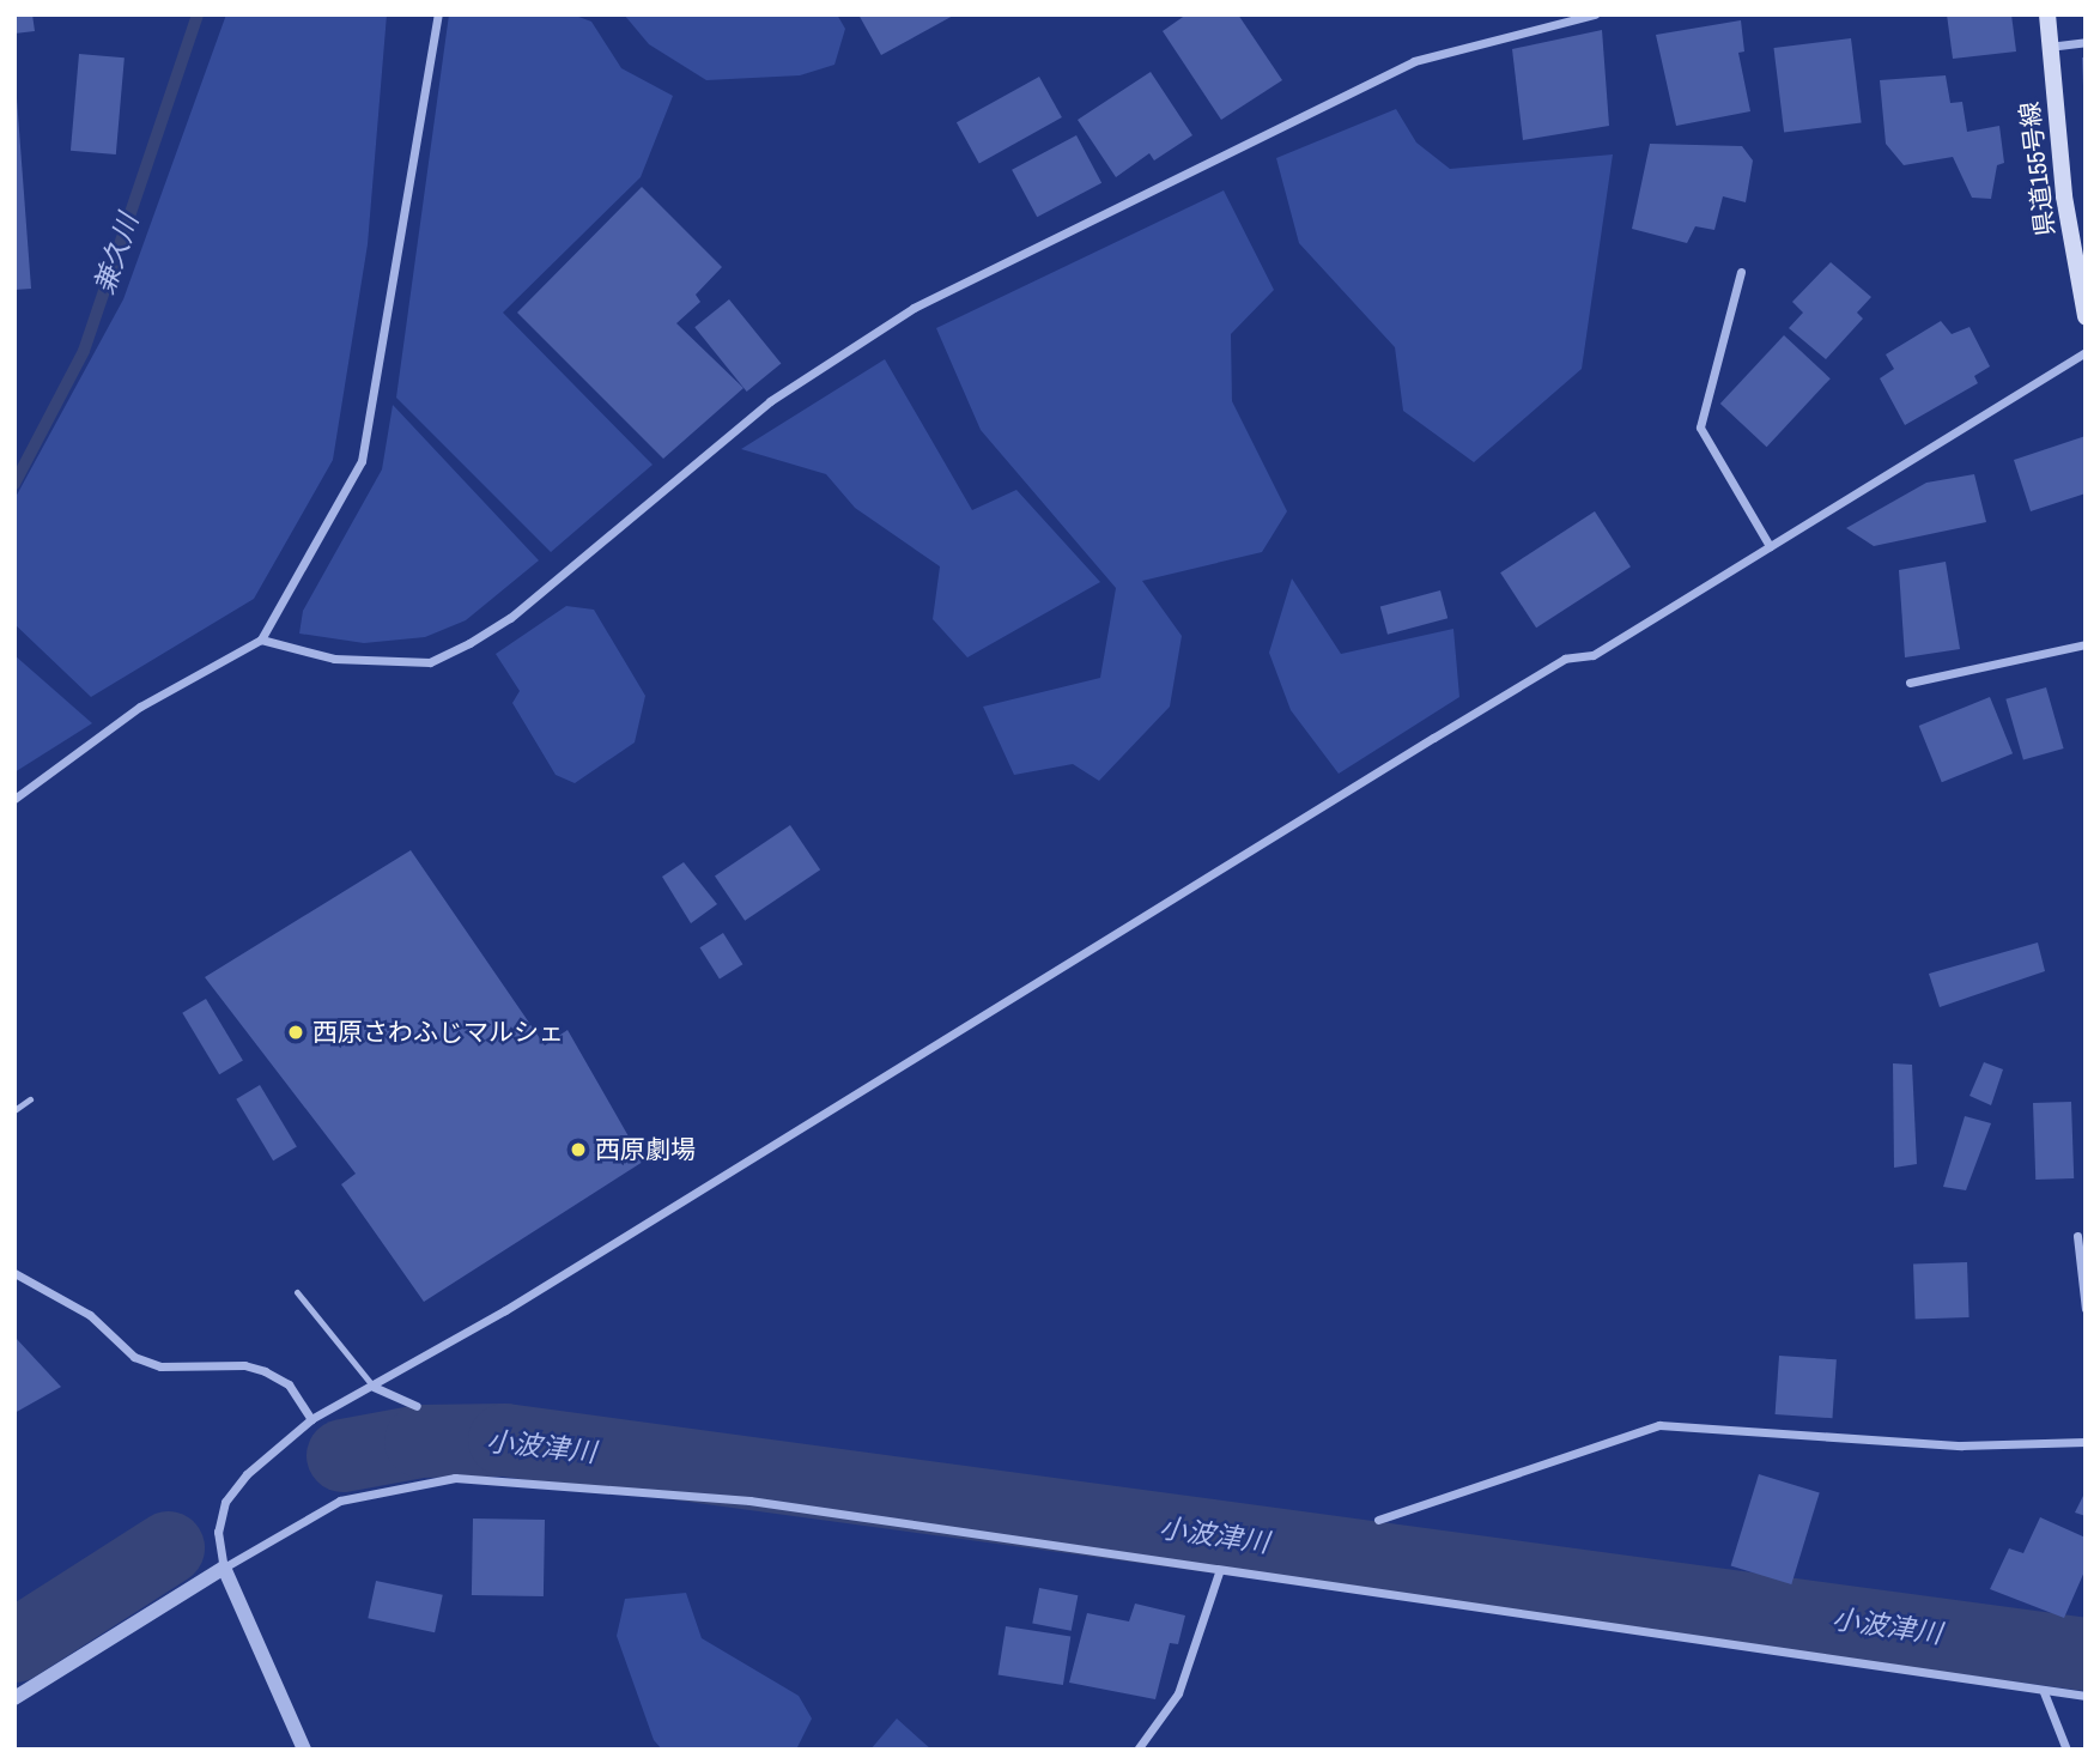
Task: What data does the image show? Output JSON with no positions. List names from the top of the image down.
{
  "streets": {
    "main road": ["県道155号線"]
  },
  "water": ["兼久川", "小波津川"],
  "places": ["西原さわふじマルシェ", "西原劇場"]
}
